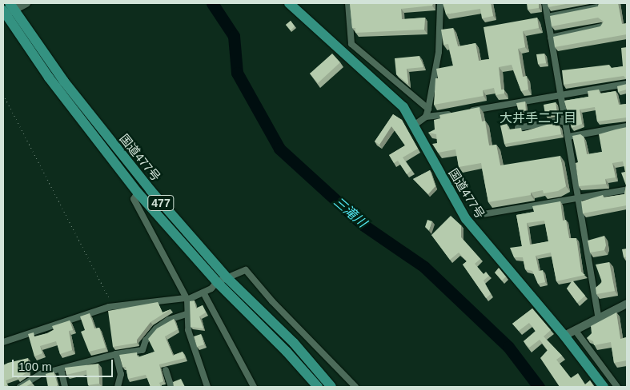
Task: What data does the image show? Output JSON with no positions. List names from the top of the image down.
{
  "streets": {
    "highway": ["国道477号", "477"]
  },
  "districts": ["大井手二丁目"],
  "water": ["三滝川"],
  "scale_bar": "100 m"
}
